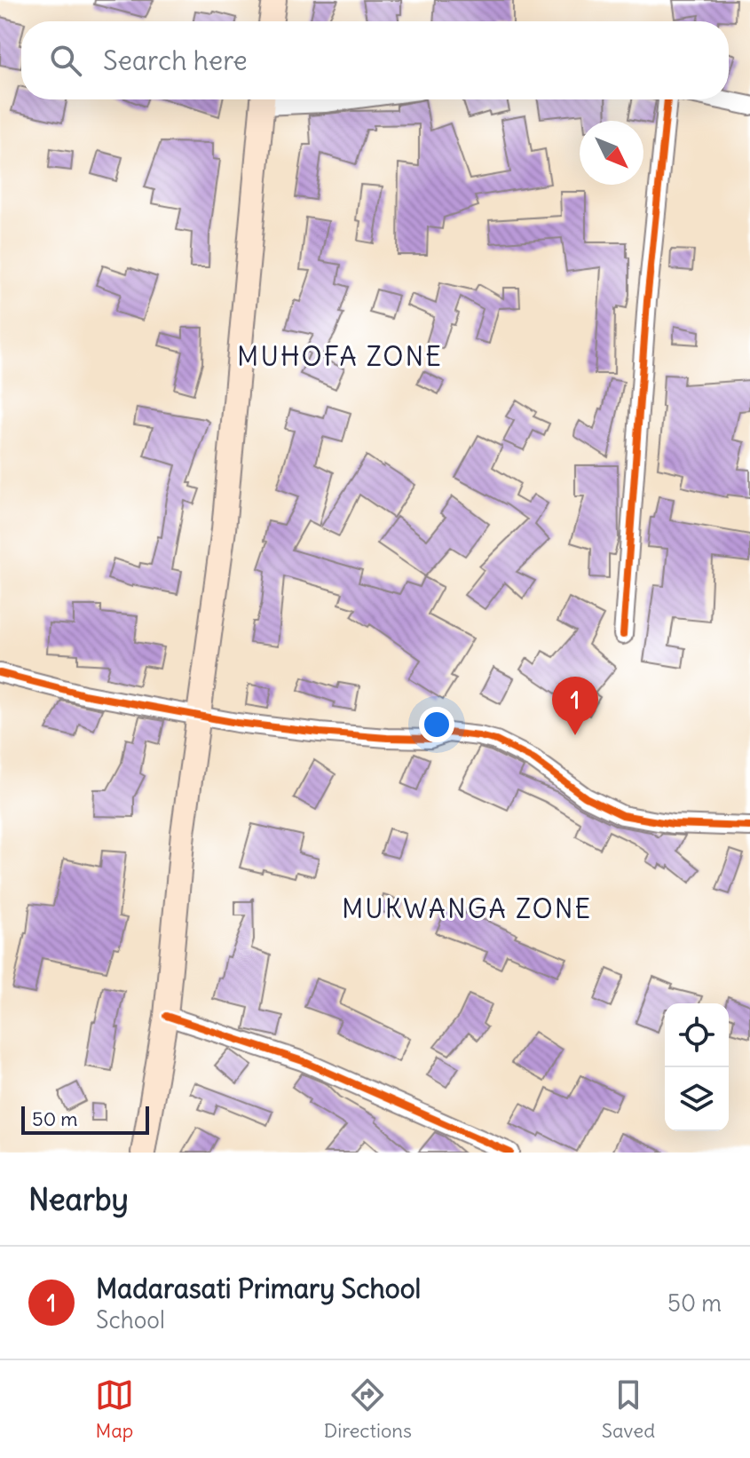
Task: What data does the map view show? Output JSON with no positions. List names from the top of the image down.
{
  "districts": ["MUHOFA ZONE", "MUKWANGA ZONE"],
  "scale_bar": "50 m",
  "north": "bottom right",
  "page": {
    "search": "Search here",
    "pins": "1",
    "scale": "50 m",
    "heading": "Nearby",
    "list": [
      {
        "mark": "1",
        "name": "Madarasati Primary School",
        "note": "School",
        "value": "50 m"
      }
    ],
    "nav": ["Map", "Directions", "Saved"]
  }
}
